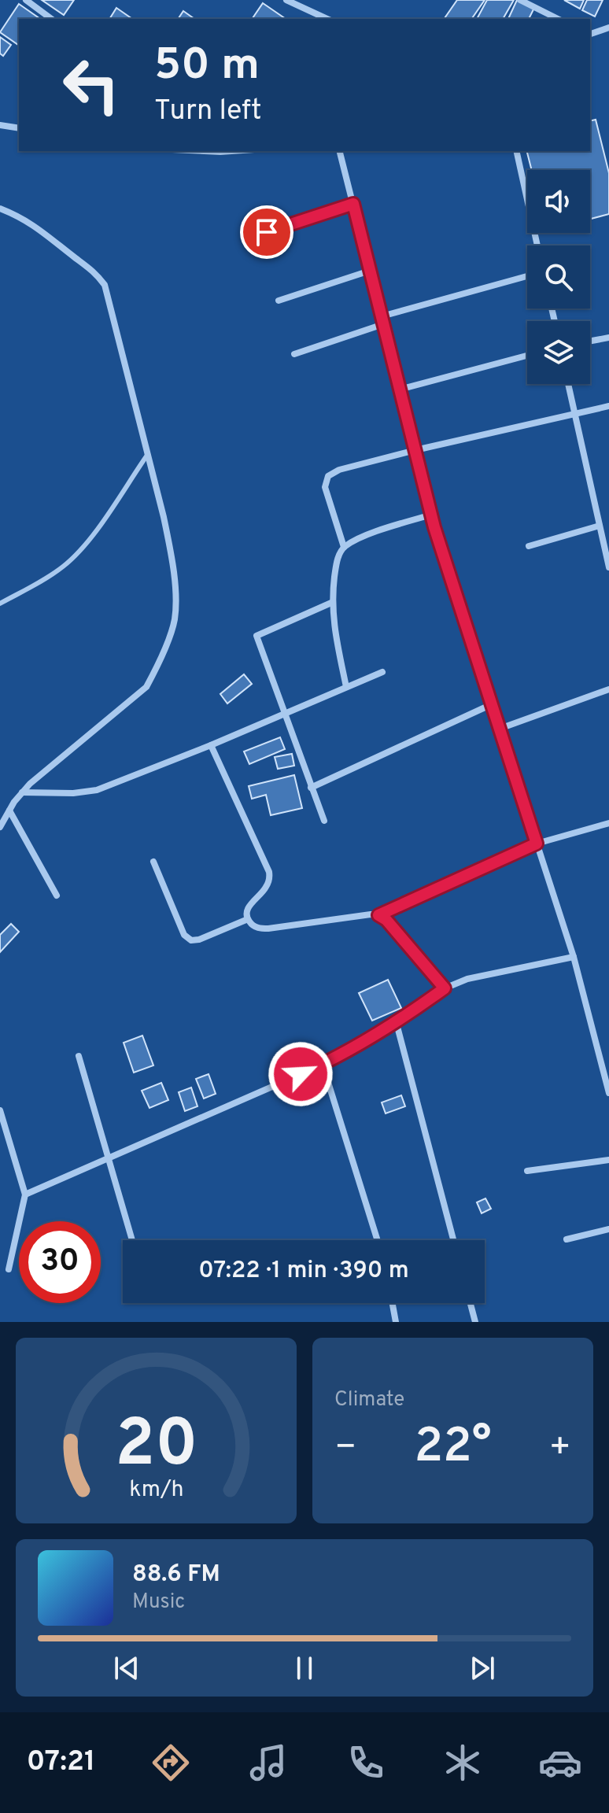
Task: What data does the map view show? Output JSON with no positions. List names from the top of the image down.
{
  "page": {
    "turn": ["50 m", "Turn left"],
    "limit": "30",
    "trip": "07:22 · 1 min · 390 m",
    "tile": "Climate",
    "heat": ["−", "22°", "+"],
    "song": ["88.6 FM", "Music"],
    "tabs": "07:21",
    "gauge": ["20", "km/h"]
  }
}
